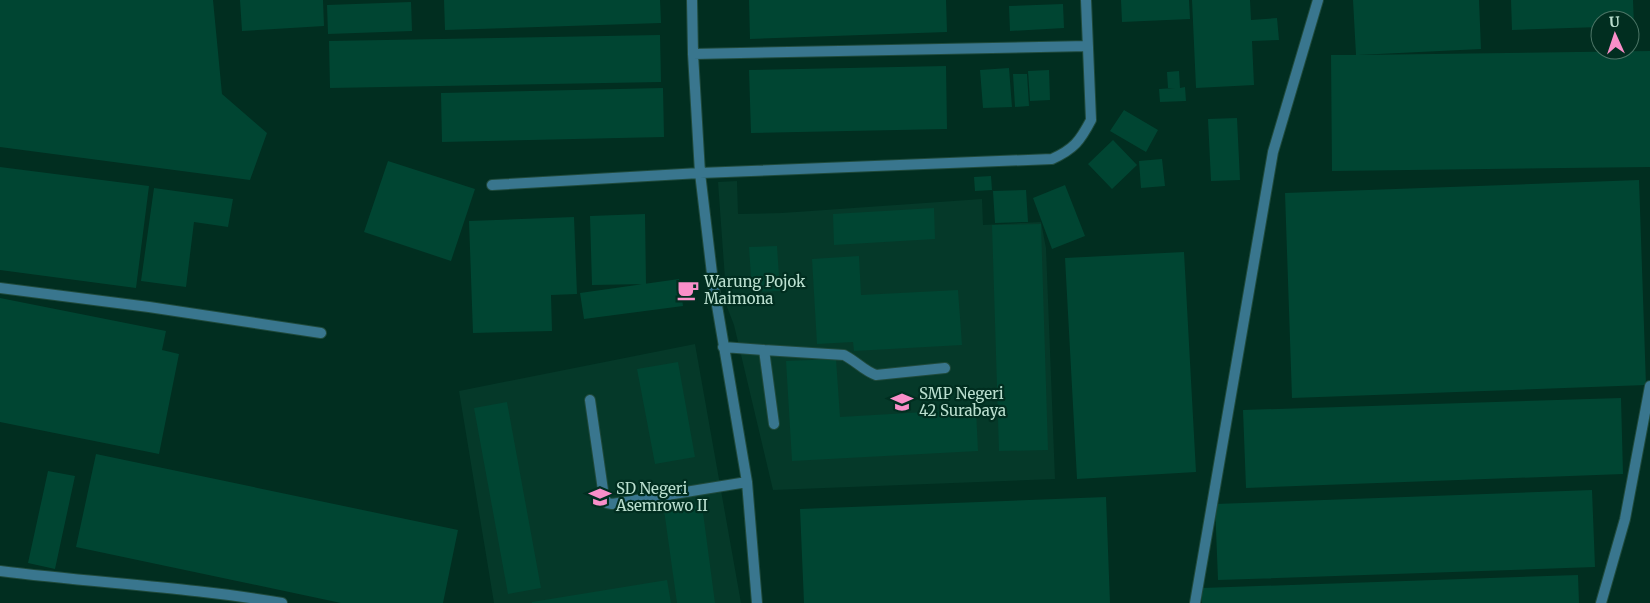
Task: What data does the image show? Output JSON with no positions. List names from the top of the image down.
{
  "places": {
    "cafe": ["Warung Pojok Maimona"],
    "school or university": ["SMP Negeri 42 Surabaya", "SD Negeri Asemrowo II"]
  },
  "north": "top"
}
